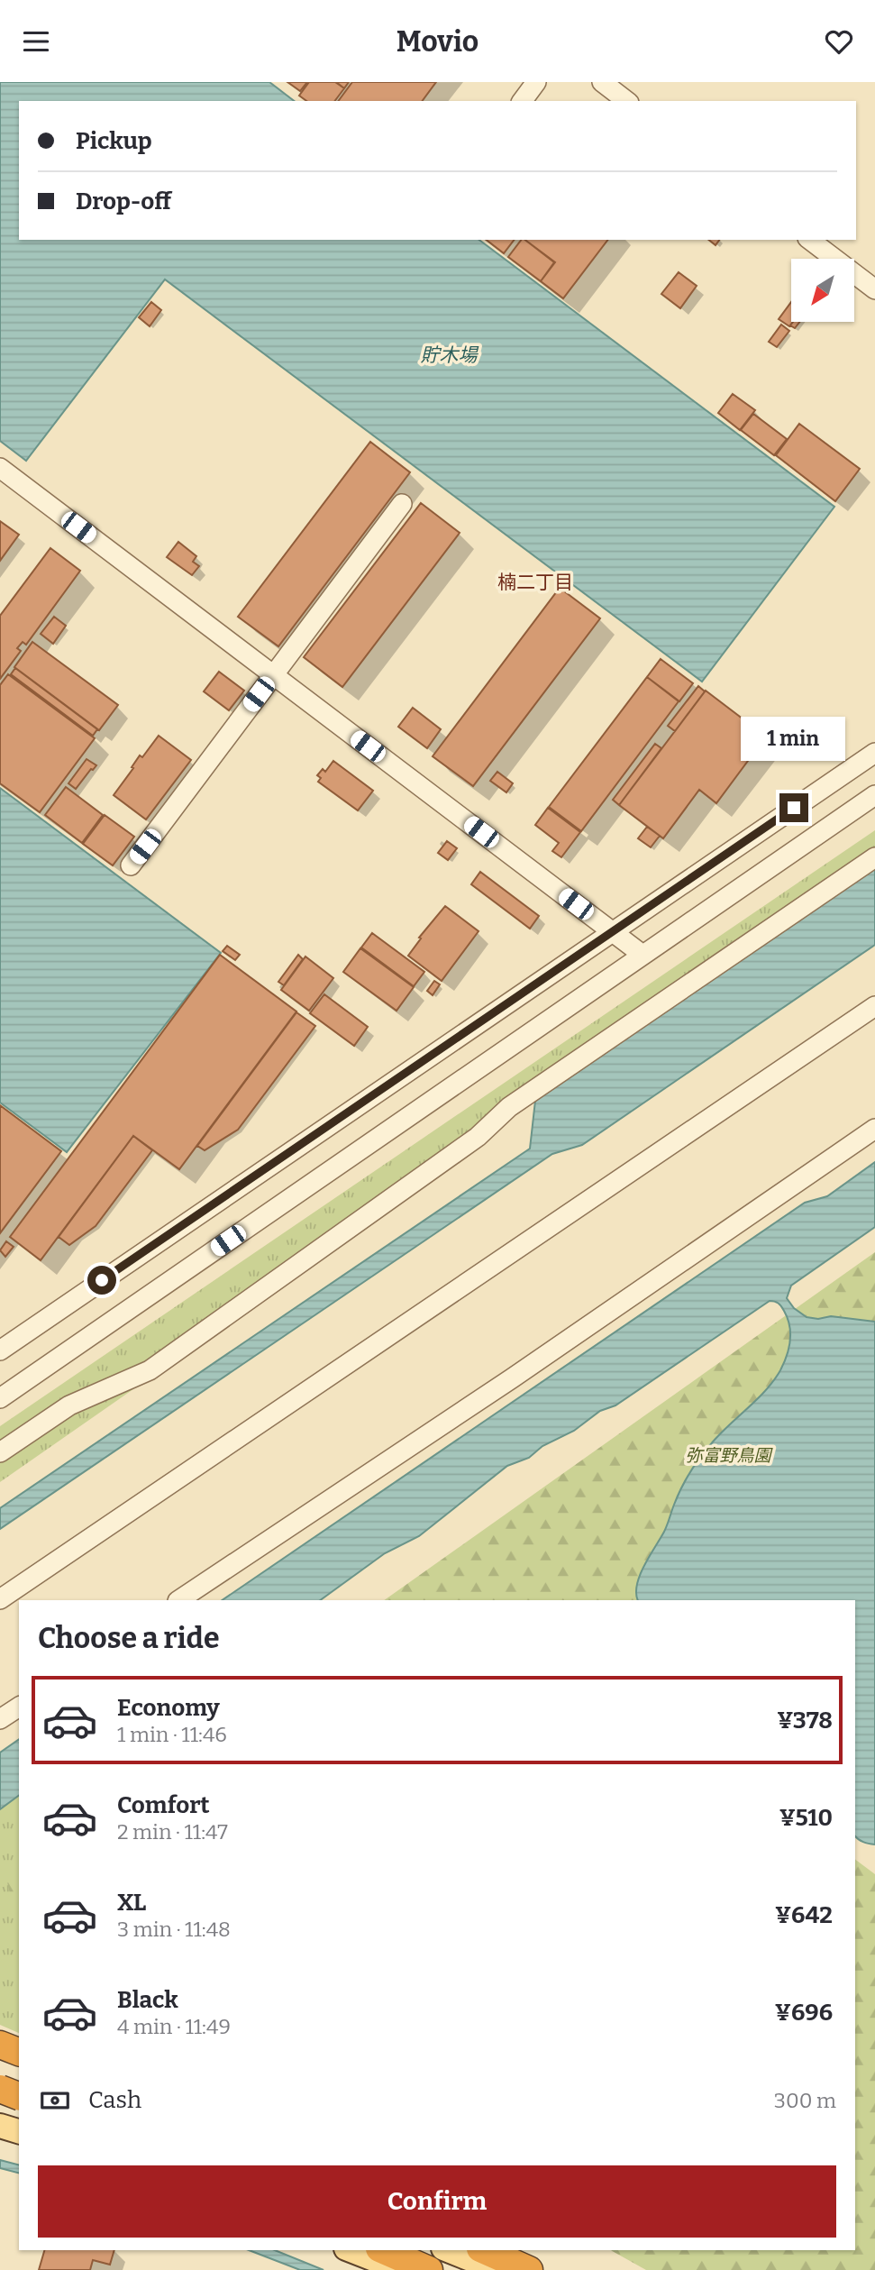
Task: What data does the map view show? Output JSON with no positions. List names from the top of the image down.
{
  "districts": ["楠二丁目"],
  "water": ["貯木場"],
  "parks": ["弥富野鳥園"],
  "north": "bottom left",
  "page": {
    "header": "Movio",
    "banner": ["Pickup", "Drop-off"],
    "bubble": "1 min",
    "heading": "Choose a ride",
    "list": [
      {
        "name": "Economy",
        "note": "1 min · 11:46",
        "value": "¥378"
      },
      {
        "name": "Comfort",
        "note": "2 min · 11:47",
        "value": "¥510"
      },
      {
        "name": "XL",
        "note": "3 min · 11:48",
        "value": "¥642"
      },
      {
        "name": "Black",
        "note": "4 min · 11:49",
        "value": "¥696"
      }
    ],
    "pay": ["Cash", "300 m"],
    "buttons": "Confirm"
  }
}
